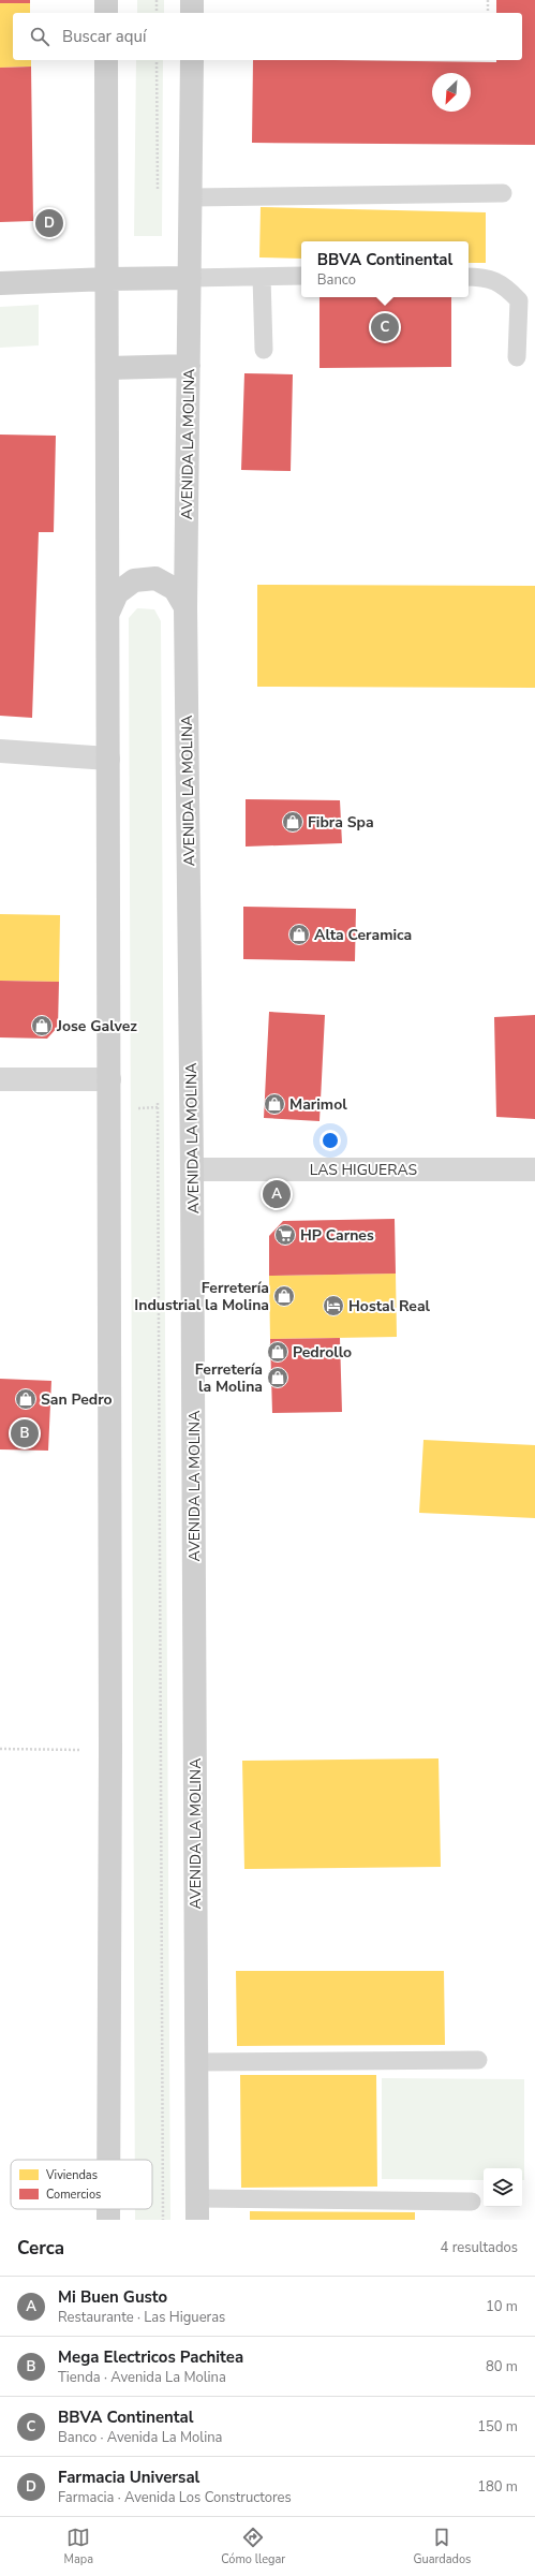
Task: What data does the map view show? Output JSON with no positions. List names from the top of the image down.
{
  "streets": {
    "main road": ["AVENIDA LA MOLINA"],
    "street": ["LAS HIGUERAS"]
  },
  "crossings": [
    ["AVENIDA LA MOLINA", "LAS HIGUERAS"]
  ],
  "places": {
    "shop": [
      "Fibra Spa",
      "Alta Ceramica",
      "Jose Galvez",
      "Marimol",
      "Ferretería Industrial la Molina",
      "Pedrollo",
      "Ferretería la Molina",
      "San Pedro"
    ],
    "supermarket": ["HP Carnes"],
    "hotel": ["Hostal Real"]
  },
  "legend": ["Viviendas", "Comercios"],
  "north": "bottom left",
  "page": {
    "search": "Buscar aquí",
    "pins": [
      "D",
      "C",
      "A",
      "B"
    ],
    "popup": ["BBVA Continental", "Banco"],
    "heading": ["Cerca", "4 resultados"],
    "list": [
      {
        "mark": "A",
        "name": "Mi Buen Gusto",
        "note": "Restaurante · Las Higueras",
        "value": "10 m"
      },
      {
        "mark": "B",
        "name": "Mega Electricos Pachitea",
        "note": "Tienda · Avenida La Molina",
        "value": "80 m"
      },
      {
        "mark": "C",
        "name": "BBVA Continental",
        "note": "Banco · Avenida La Molina",
        "value": "150 m"
      },
      {
        "mark": "D",
        "name": "Farmacia Universal",
        "note": "Farmacia · Avenida Los Constructores",
        "value": "180 m"
      }
    ],
    "nav": ["Mapa", "Cómo llegar", "Guardados"]
  }
}
